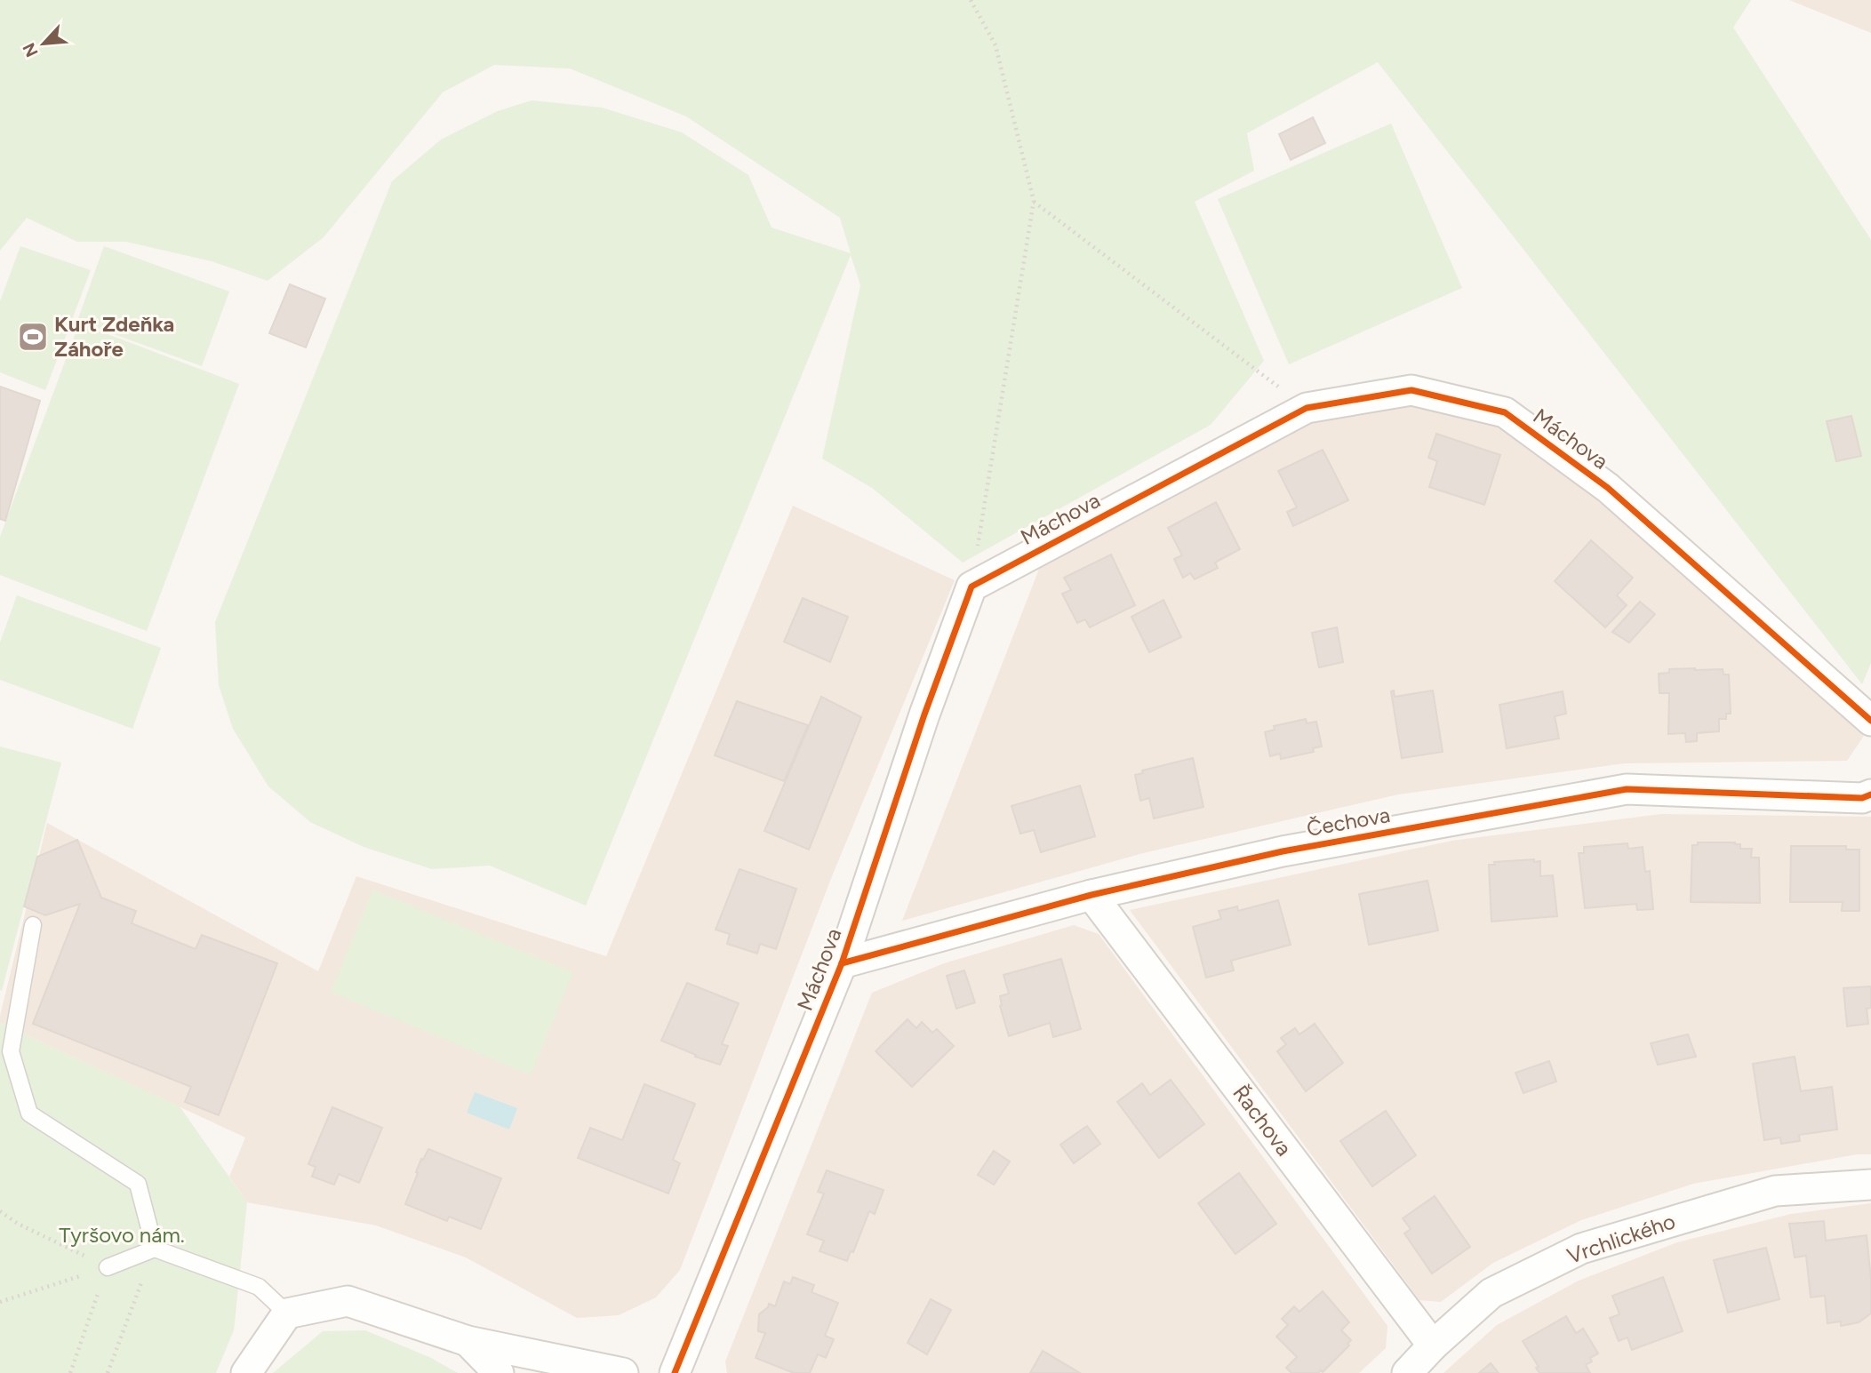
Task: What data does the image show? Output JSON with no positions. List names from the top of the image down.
{
  "streets": {
    "street": [
      "Máchova",
      "Čechova",
      "Řachova",
      "Vrchlického"
    ]
  },
  "crossings": [
    ["Máchova", "Čechova"],
    ["Čechova", "Řachova"],
    ["Řachova", "Vrchlického"]
  ],
  "parks": ["Tyršovo nám."],
  "places": {
    "sports": ["Kurt Zdeňka Záhoře"]
  },
  "north": "bottom left"
}
